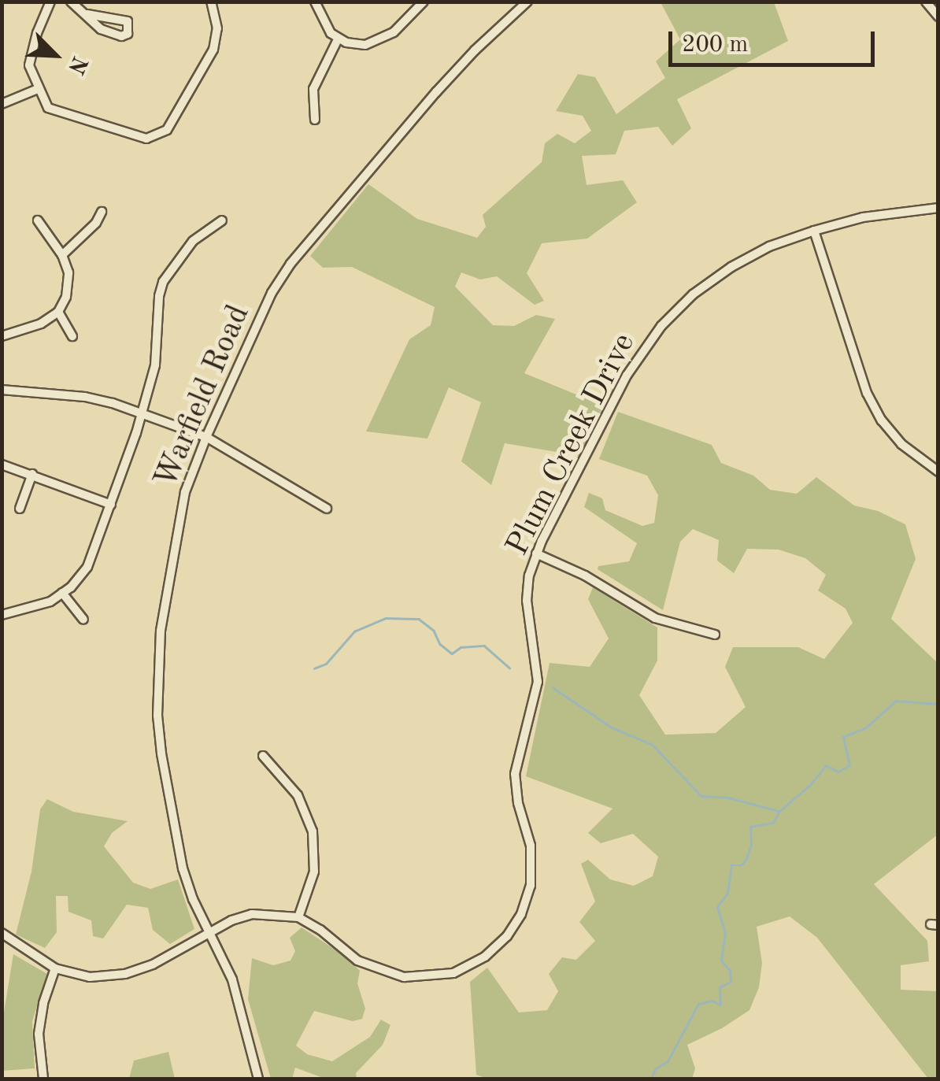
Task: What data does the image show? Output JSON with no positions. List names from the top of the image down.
{
  "streets": {
    "street": ["Warfield Road", "Plum Creek Drive"]
  },
  "crossings": [
    ["Warfield Road", "Plum Creek Drive"]
  ],
  "scale_bar": "200 m",
  "north": "bottom right"
}
